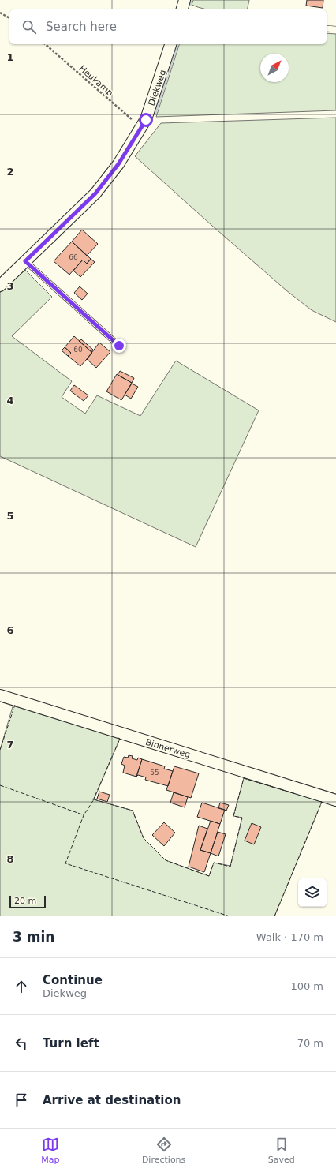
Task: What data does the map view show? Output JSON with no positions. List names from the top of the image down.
{
  "streets": {
    "street": ["Diekweg", "Binnerweg"],
    "path": ["Heukamp"]
  },
  "crossings": [
    ["Heukamp", "Diekweg"]
  ],
  "house_numbers": ["66", "60", "55"],
  "scale_bar": "20 m",
  "north": "top right",
  "page": {
    "search": "Search here",
    "scale": "20 m",
    "heading": ["3 min", "Walk · 170 m"],
    "list": [
      ["Continue", "Diekweg", "100 m"],
      ["Turn left", "70 m"],
      "Arrive at destination"
    ],
    "nav": ["Map", "Directions", "Saved"]
  },
  "grid": {
    "rows": [
      "1",
      "2",
      "3",
      "4",
      "5",
      "6",
      "7",
      "8"
    ]
  }
}
